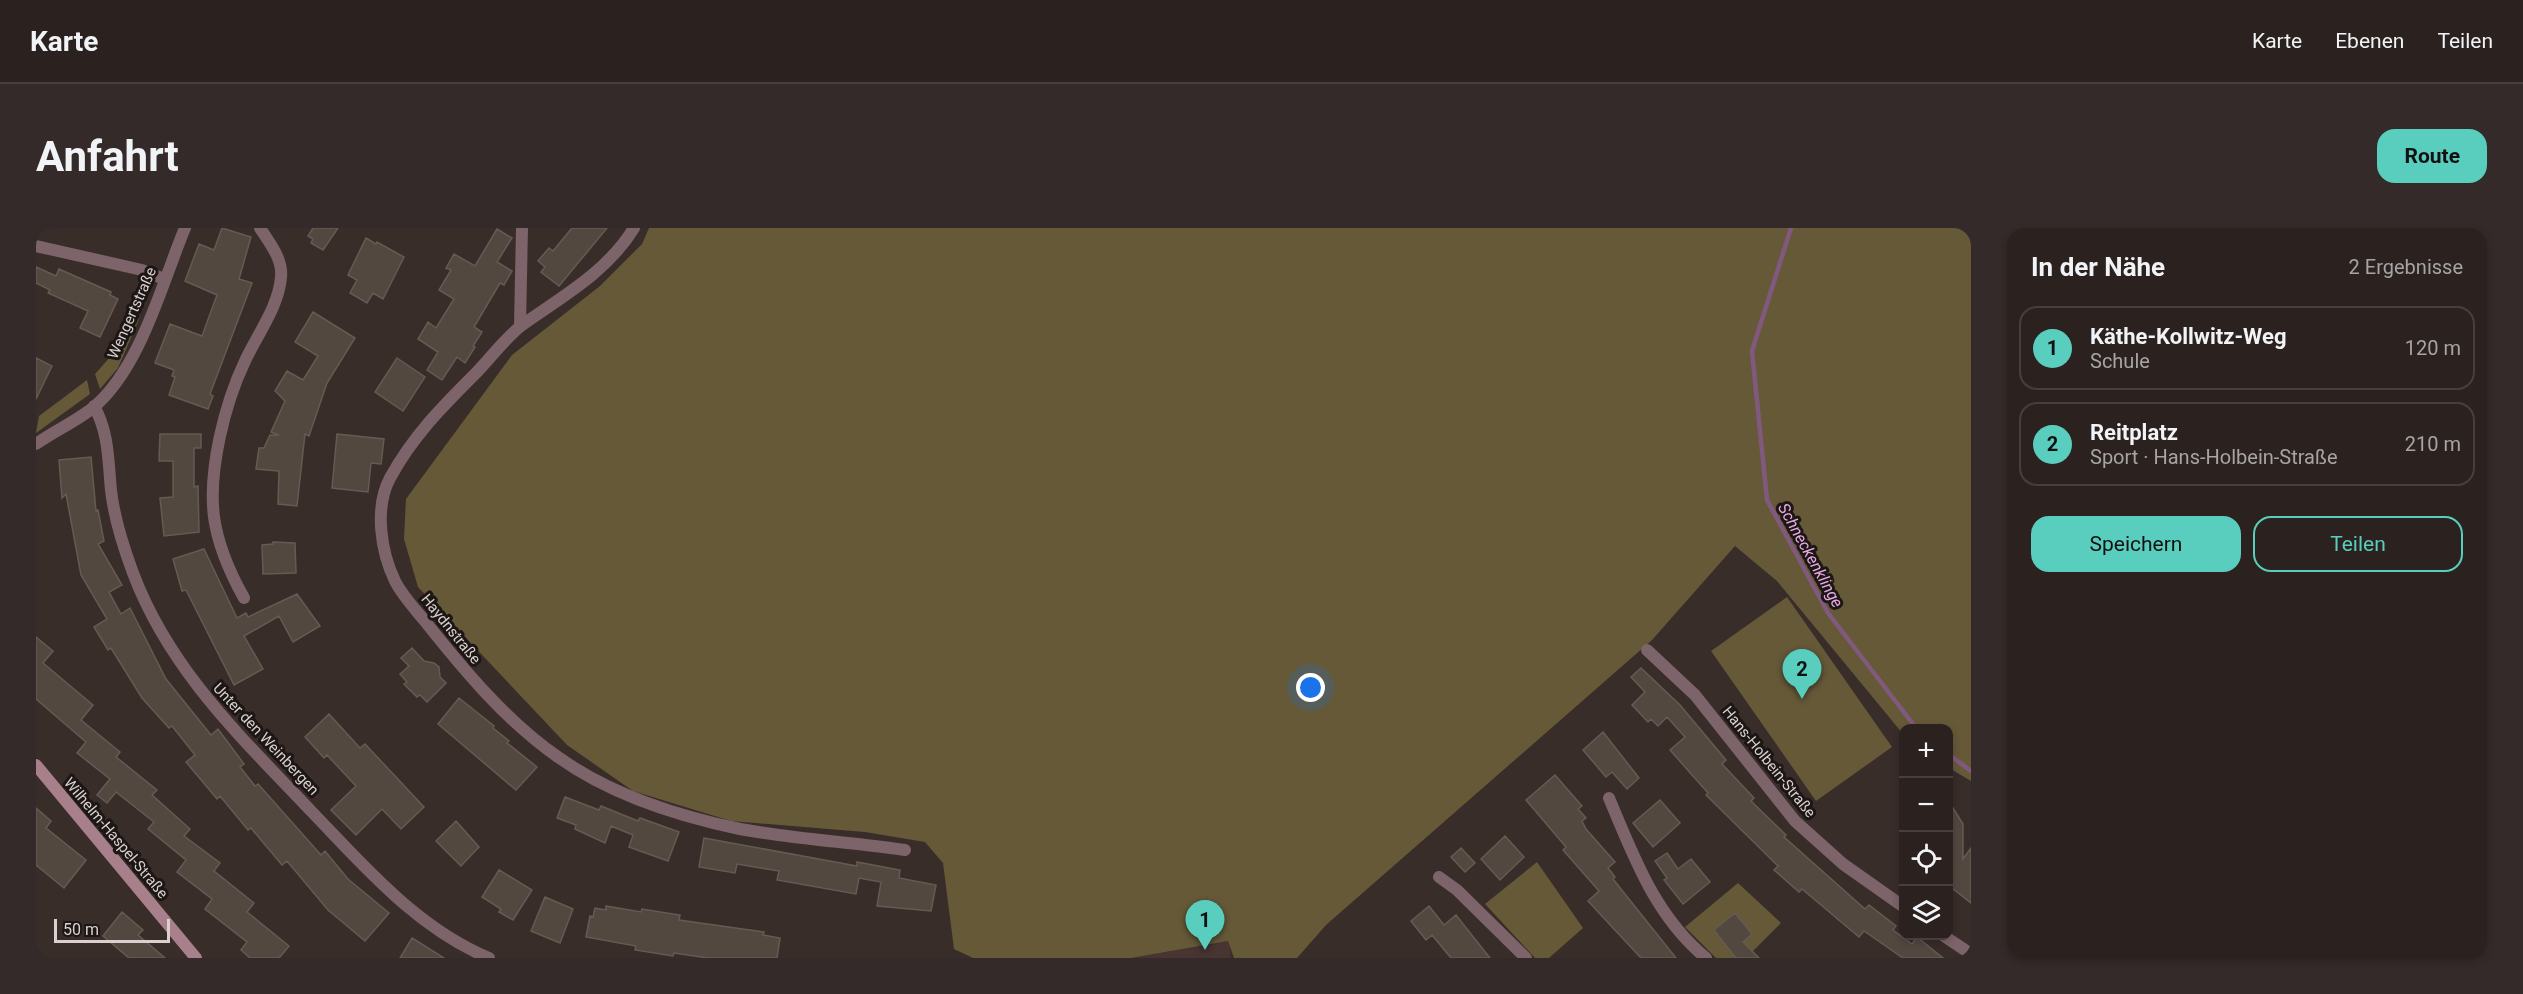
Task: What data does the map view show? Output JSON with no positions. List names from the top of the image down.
{
  "streets": {
    "street": [
      "Wengertstraße",
      "Haydnstraße",
      "Unter den Weinbergen",
      "Hans-Holbein-Straße",
      "Wilhelm-Haspel-Straße"
    ]
  },
  "crossings": [
    ["Wengertstraße", "Unter den Weinbergen"]
  ],
  "water": ["Schneckenklinge"],
  "scale_bar": "50 m",
  "page": {
    "header": "Karte",
    "nav": ["Karte", "Ebenen", "Teilen"],
    "buttons": [
      "Route",
      ["Speichern", "Teilen"]
    ],
    "title": "Anfahrt",
    "heading": ["In der Nähe", "2 Ergebnisse"],
    "list": [
      {
        "mark": "1",
        "name": "Käthe-Kollwitz-Weg",
        "note": "Schule",
        "value": "120 m"
      },
      {
        "mark": "2",
        "name": "Reitplatz",
        "note": "Sport · Hans-Holbein-Straße",
        "value": "210 m"
      }
    ],
    "pins": ["2", "1"],
    "map_buttons": ["+", "−"],
    "scale": "50 m"
  }
}
